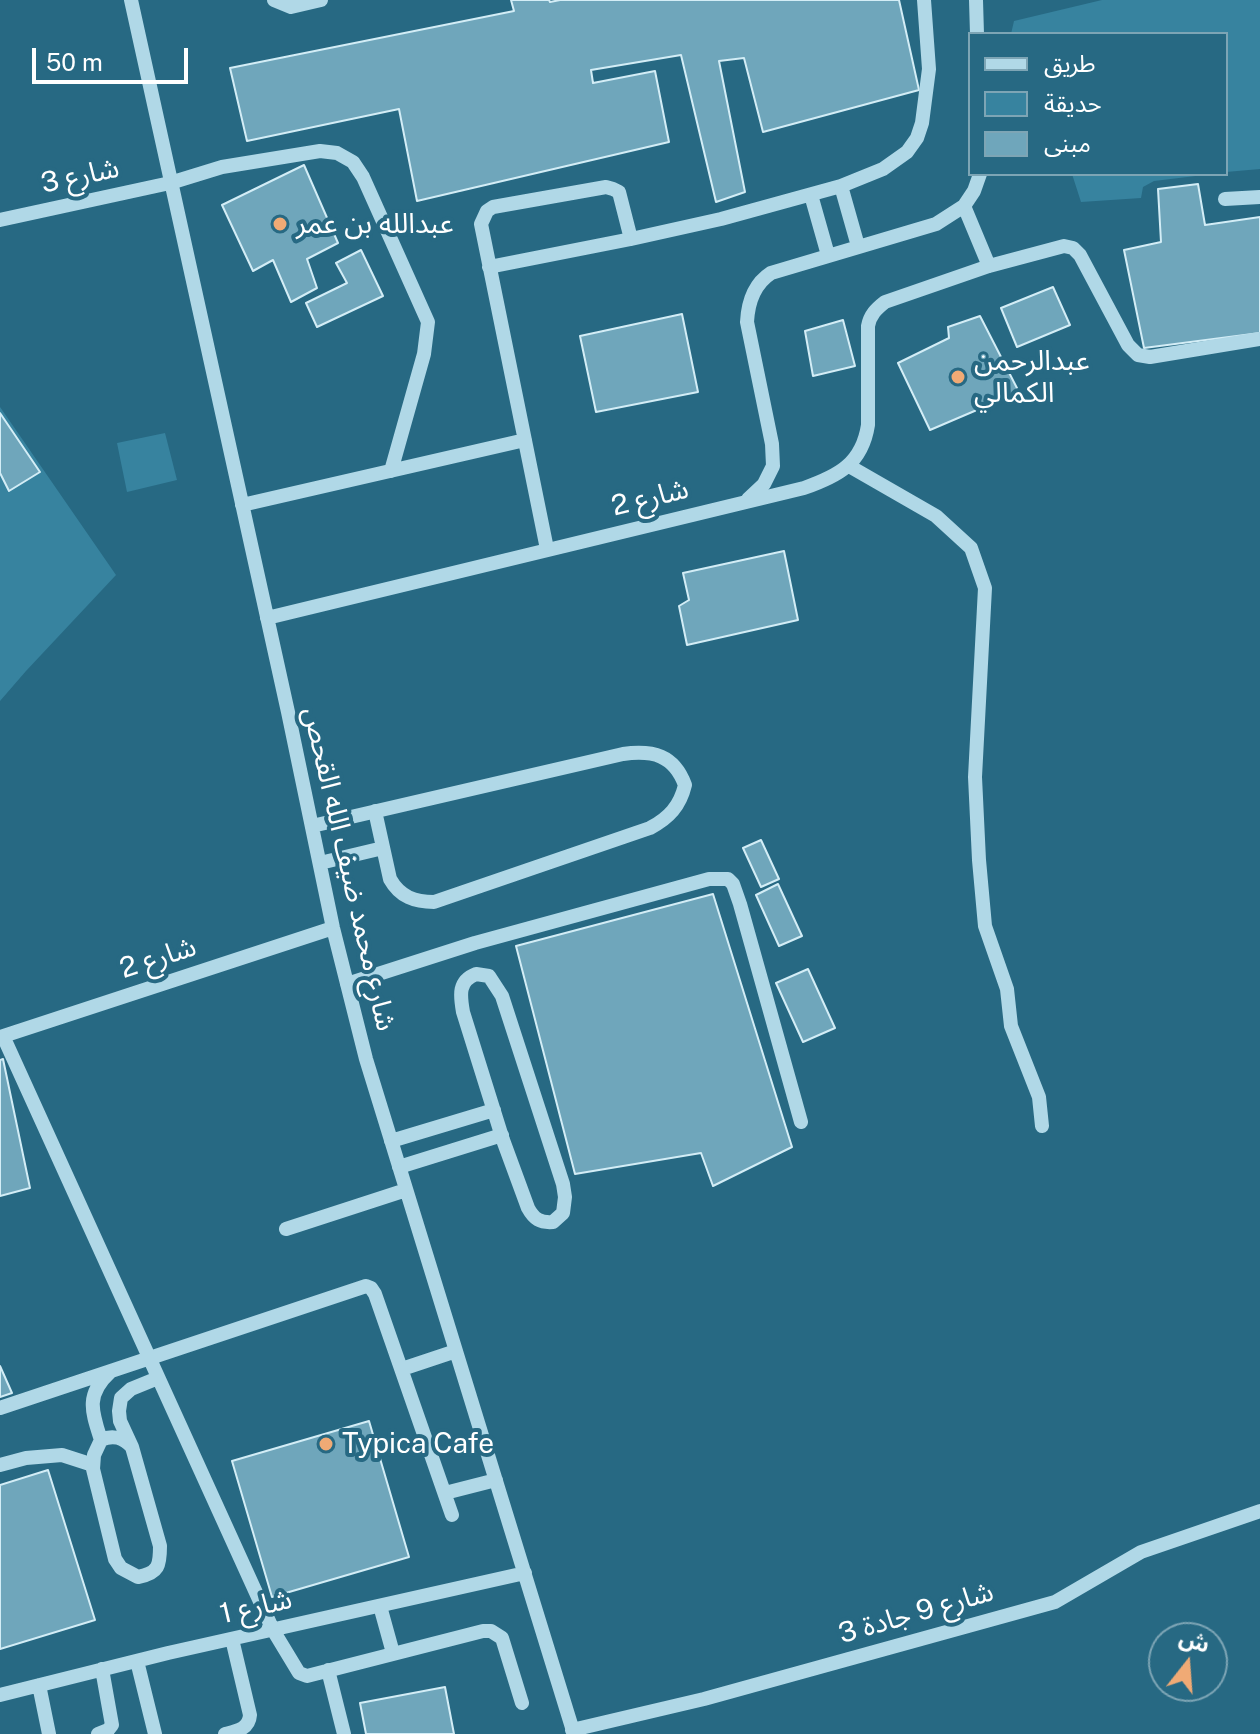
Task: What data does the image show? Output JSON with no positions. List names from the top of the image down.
{
  "streets": {
    "street": [
      "شارع 3",
      "شارع 2",
      "شارع محمد ضيف الله القحص",
      "شارع 1",
      "شارع 9 جادة 3"
    ]
  },
  "crossings": [
    ["شارع 3", "شارع محمد ضيف الله القحص"],
    ["شارع 2", "شارع محمد ضيف الله القحص"],
    ["شارع محمد ضيف الله القحص", "شارع 1"],
    ["شارع محمد ضيف الله القحص", "شارع 9 جادة 3"]
  ],
  "places": ["عبدالله بن عمر", "عبدالرحمن الكمالي", "Typica Cafe"],
  "legend": ["طريق", "حديقة", "مبنى"],
  "scale_bar": "50 m",
  "north": "top"
}
